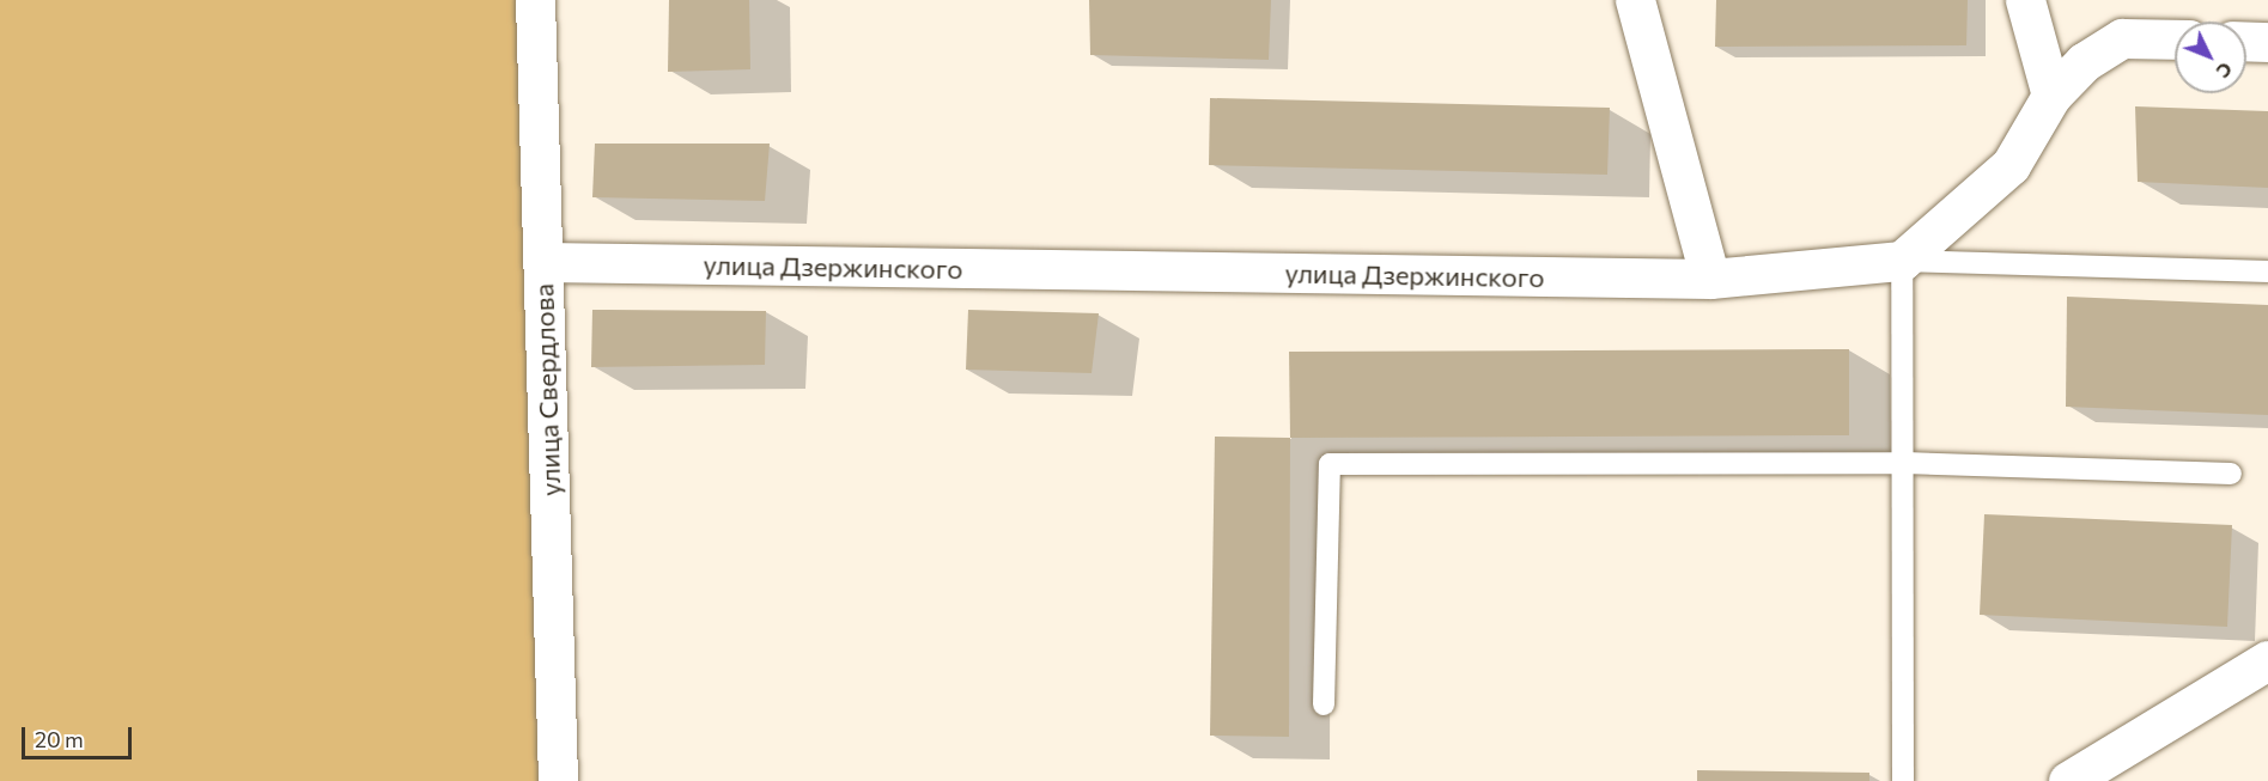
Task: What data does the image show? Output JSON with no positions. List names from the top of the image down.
{
  "streets": {
    "street": ["улица Дзержинского", "улица Свердлова"]
  },
  "crossings": [
    ["улица Дзержинского", "улица Свердлова"]
  ],
  "scale_bar": "20 m",
  "north": "bottom right"
}
